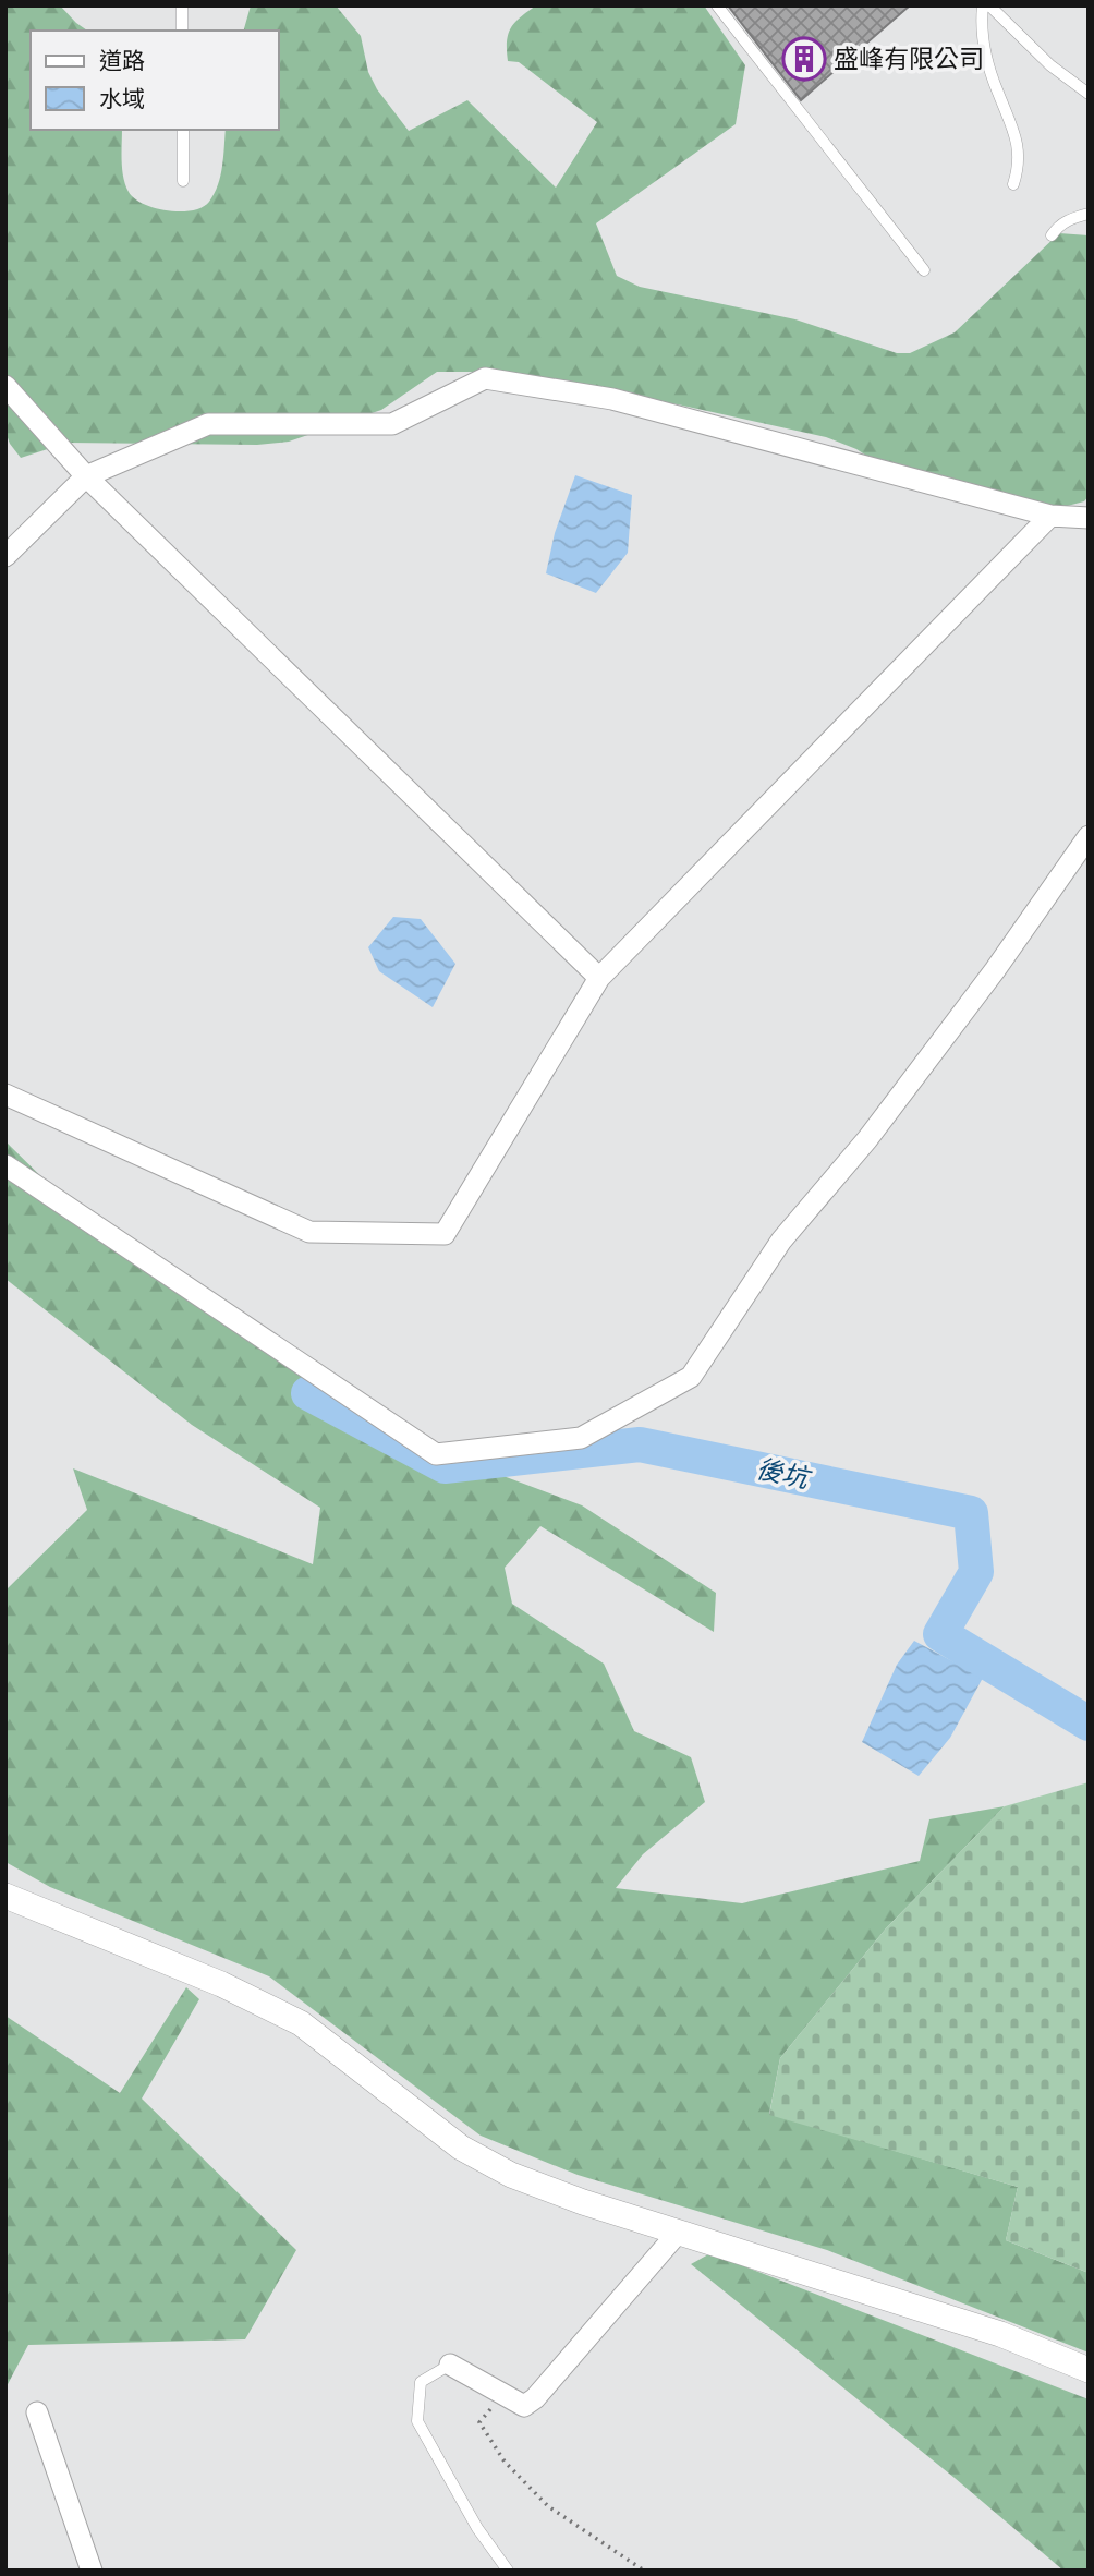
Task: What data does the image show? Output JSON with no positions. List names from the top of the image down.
{
  "water": ["後坑"],
  "places": {
    "building": ["盛峰有限公司"]
  },
  "legend": ["道路", "水域"]
}
